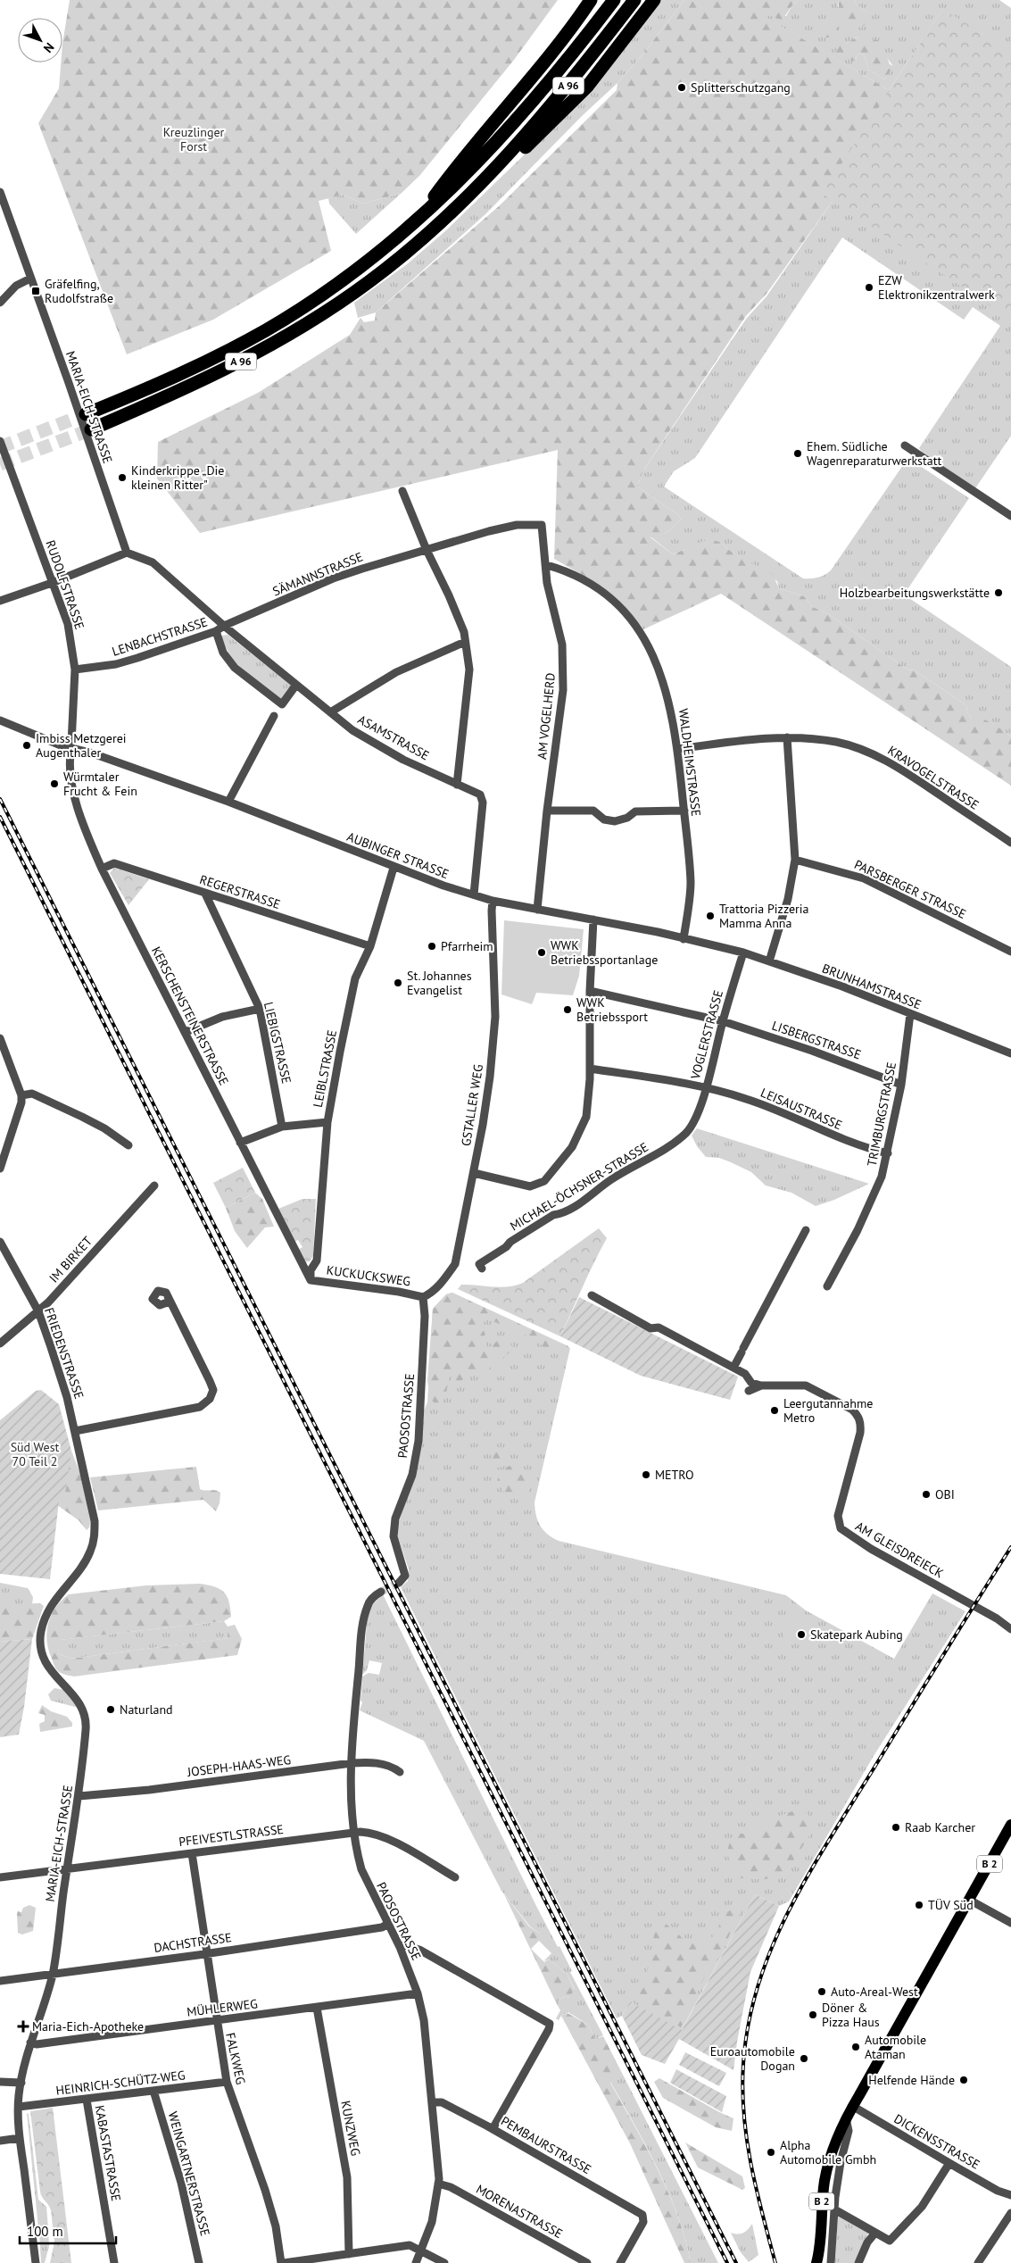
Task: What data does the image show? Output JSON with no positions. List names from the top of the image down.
{
  "streets": {
    "highway": ["A 96"],
    "main road": ["B 2"],
    "street": [
      "MARIA-EICH-STRASSE",
      "SÄMANNSTRASSE",
      "RUDOLFSTRASSE",
      "LENBACHSTRASSE",
      "AM VOGELHERD",
      "ASAMSTRASSE",
      "WALDHEIMSTRASSE",
      "KRAVOGELSTRASSE",
      "AUBINGER STRASSE",
      "PARSBERGER STRASSE",
      "REGERSTRASSE",
      "BRUNHAMSTRASSE",
      "KERSCHENSTEINERSTRASSE",
      "VOGLERSTRASSE",
      "LISBERGSTRASSE",
      "LIEBIGSTRASSE",
      "LEIBLSTRASSE",
      "GSTALLER WEG",
      "LEISAUSTRASSE",
      "TRIMBURGSTRASSE",
      "MICHAEL-ÖCHSNER-STRASSE",
      "IM BIRKET",
      "KUCKUCKSWEG",
      "FRIEDENSTRASSE",
      "PAOSOSTRASSE",
      "AM GLEISDREIECK",
      "JOSEPH-HAAS-WEG",
      "PFEIVESTLSTRASSE",
      "DACHSTRASSE",
      "MÜHLERWEG",
      "FALKWEG",
      "HEINRICH-SCHÜTZ-WEG",
      "KUNZWEG",
      "DICKENSSTRASSE",
      "PEMBAURSTRASSE",
      "KABASTASTRASSE",
      "WEINGARTNERSTRASSE",
      "MORENASTRASSE"
    ]
  },
  "crossings": [
    ["MARIA-EICH-STRASSE", "FRIEDENSTRASSE"],
    ["MARIA-EICH-STRASSE", "JOSEPH-HAAS-WEG"],
    ["MARIA-EICH-STRASSE", "PFEIVESTLSTRASSE"],
    ["MARIA-EICH-STRASSE", "DACHSTRASSE"],
    ["MARIA-EICH-STRASSE", "MÜHLERWEG"],
    ["MARIA-EICH-STRASSE", "HEINRICH-SCHÜTZ-WEG"],
    ["SÄMANNSTRASSE", "LENBACHSTRASSE"],
    ["SÄMANNSTRASSE", "AM VOGELHERD"],
    ["SÄMANNSTRASSE", "ASAMSTRASSE"],
    ["RUDOLFSTRASSE", "LENBACHSTRASSE"],
    ["RUDOLFSTRASSE", "AUBINGER STRASSE"],
    ["RUDOLFSTRASSE", "KERSCHENSTEINERSTRASSE"],
    ["LENBACHSTRASSE", "ASAMSTRASSE"],
    ["AM VOGELHERD", "WALDHEIMSTRASSE"],
    ["AM VOGELHERD", "AUBINGER STRASSE"],
    ["ASAMSTRASSE", "AUBINGER STRASSE"],
    ["WALDHEIMSTRASSE", "KRAVOGELSTRASSE"],
    ["WALDHEIMSTRASSE", "AUBINGER STRASSE"],
    ["AUBINGER STRASSE", "BRUNHAMSTRASSE"],
    ["AUBINGER STRASSE", "KERSCHENSTEINERSTRASSE"],
    ["AUBINGER STRASSE", "LEIBLSTRASSE"],
    ["AUBINGER STRASSE", "GSTALLER WEG"],
    ["REGERSTRASSE", "KERSCHENSTEINERSTRASSE"],
    ["REGERSTRASSE", "LIEBIGSTRASSE"],
    ["REGERSTRASSE", "LEIBLSTRASSE"],
    ["BRUNHAMSTRASSE", "VOGLERSTRASSE"],
    ["BRUNHAMSTRASSE", "TRIMBURGSTRASSE"],
    ["KERSCHENSTEINERSTRASSE", "LEIBLSTRASSE"],
    ["KERSCHENSTEINERSTRASSE", "KUCKUCKSWEG"],
    ["VOGLERSTRASSE", "LISBERGSTRASSE"],
    ["VOGLERSTRASSE", "LEISAUSTRASSE"],
    ["VOGLERSTRASSE", "MICHAEL-ÖCHSNER-STRASSE"],
    ["LISBERGSTRASSE", "TRIMBURGSTRASSE"],
    ["LEIBLSTRASSE", "KUCKUCKSWEG"],
    ["GSTALLER WEG", "KUCKUCKSWEG"],
    ["GSTALLER WEG", "PAOSOSTRASSE"],
    ["LEISAUSTRASSE", "TRIMBURGSTRASSE"],
    ["IM BIRKET", "FRIEDENSTRASSE"],
    ["KUCKUCKSWEG", "PAOSOSTRASSE"],
    ["PAOSOSTRASSE", "JOSEPH-HAAS-WEG"],
    ["PAOSOSTRASSE", "PFEIVESTLSTRASSE"],
    ["PAOSOSTRASSE", "DACHSTRASSE"],
    ["PAOSOSTRASSE", "MÜHLERWEG"],
    ["PAOSOSTRASSE", "PEMBAURSTRASSE"],
    ["PAOSOSTRASSE", "MORENASTRASSE"],
    ["PFEIVESTLSTRASSE", "FALKWEG"],
    ["B 2", "DICKENSSTRASSE"],
    ["DACHSTRASSE", "FALKWEG"],
    ["MÜHLERWEG", "FALKWEG"],
    ["MÜHLERWEG", "KUNZWEG"],
    ["FALKWEG", "HEINRICH-SCHÜTZ-WEG"],
    ["HEINRICH-SCHÜTZ-WEG", "KABASTASTRASSE"],
    ["HEINRICH-SCHÜTZ-WEG", "WEINGARTNERSTRASSE"]
  ],
  "parks": ["Kreuzlinger Forst", "Süd West 70 Teil 2"],
  "places": {
    "other": [
      "Splitterschutzgang",
      "EZW Elektronikzentralwerk",
      "Ehem. Südliche Wagenreparaturwerkstatt",
      "Kinderkrippe „Die kleinen Ritter\"",
      "Holzbearbeitungswerkstätte",
      "Imbiss Metzgerei Augenthaler",
      "Würmtaler Frucht & Fein",
      "Trattoria Pizzeria Mamma Anna",
      "Pfarrheim",
      "WWK Betriebssportanlage",
      "St. Johannes Evangelist",
      "WWK Betriebssport",
      "Leergutannahme Metro",
      "METRO",
      "OBI",
      "Skatepark Aubing",
      "Naturland",
      "Raab Karcher",
      "TÜV Süd",
      "Auto-Areal-West",
      "Döner & Pizza Haus",
      "Automobile Ataman",
      "Euroautomobile Dogan",
      "Helfende Hände",
      "Alpha Automobile Gmbh"
    ],
    "transit": ["Gräfelfing, Rudolfstraße"],
    "health": ["Maria-Eich-Apotheke"]
  },
  "scale_bar": "100 m",
  "north": "bottom right"
}
